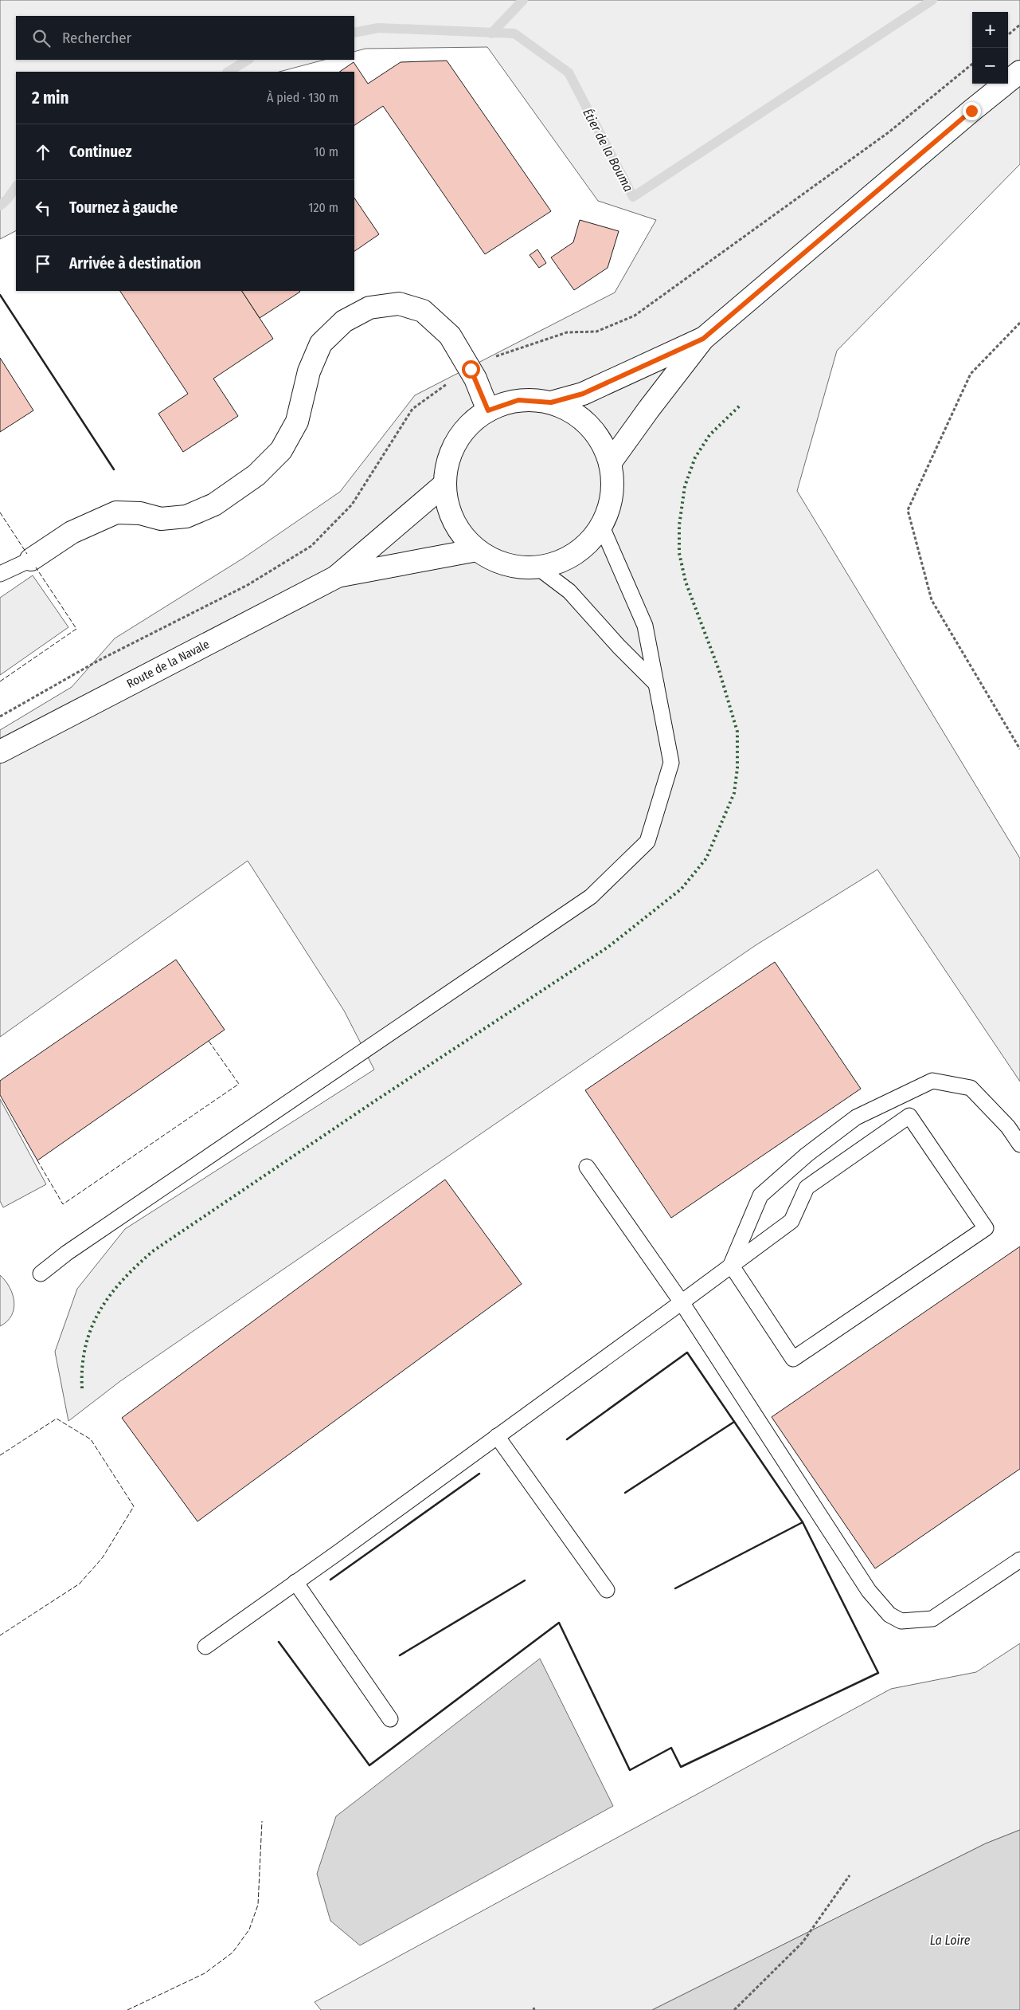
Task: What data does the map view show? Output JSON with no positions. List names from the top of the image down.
{
  "streets": {
    "main road": ["Route de la Navale"]
  },
  "water": ["Étier de la Bouma", "La Loire"],
  "page": {
    "map_buttons": ["+", "−"],
    "search": "Rechercher",
    "heading": ["2 min", "À pied · 130 m"],
    "list": [
      ["Continuez", "10 m"],
      ["Tournez à gauche", "120 m"],
      "Arrivée à destination"
    ]
  }
}
